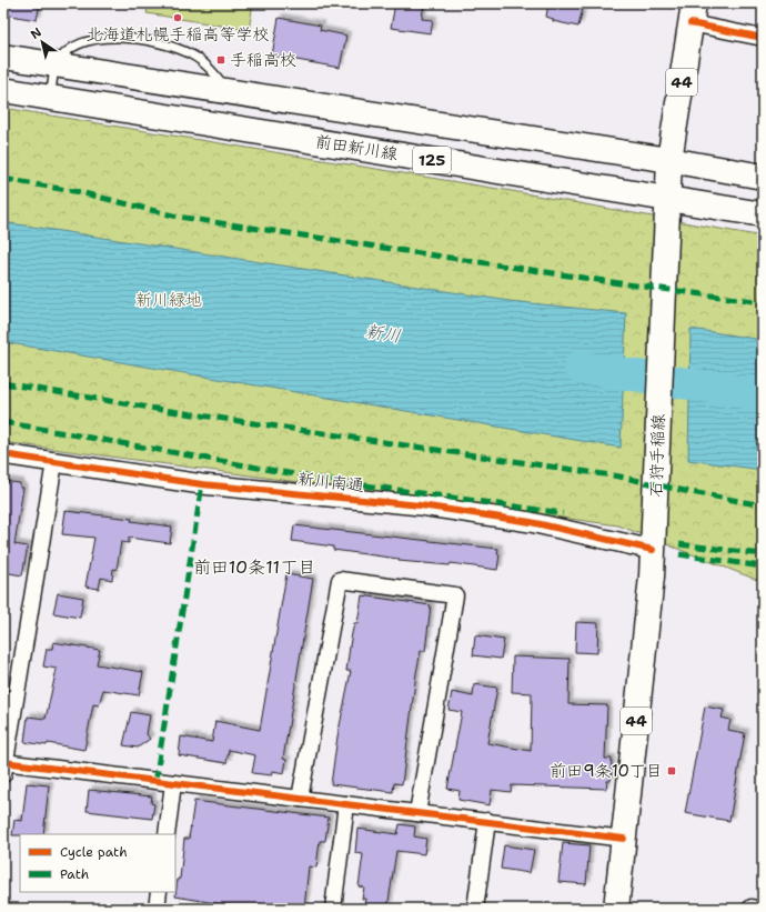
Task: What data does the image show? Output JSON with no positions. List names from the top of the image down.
{
  "streets": {
    "main road": [
      "44",
      "前田新川線",
      "125",
      "石狩手稲線"
    ],
    "street": ["新川南通"]
  },
  "crossings": [
    ["前田新川線", "石狩手稲線"],
    ["125", "石狩手稲線"],
    ["石狩手稲線", "新川南通"]
  ],
  "districts": ["前田10条11丁目"],
  "water": ["新川"],
  "parks": ["新川緑地"],
  "places": {
    "other": ["北海道札幌手稲高等学校"],
    "transit": ["手稲高校", "前田9条10丁目"]
  },
  "legend": ["Cycle path", "Path"],
  "north": "top left"
}
